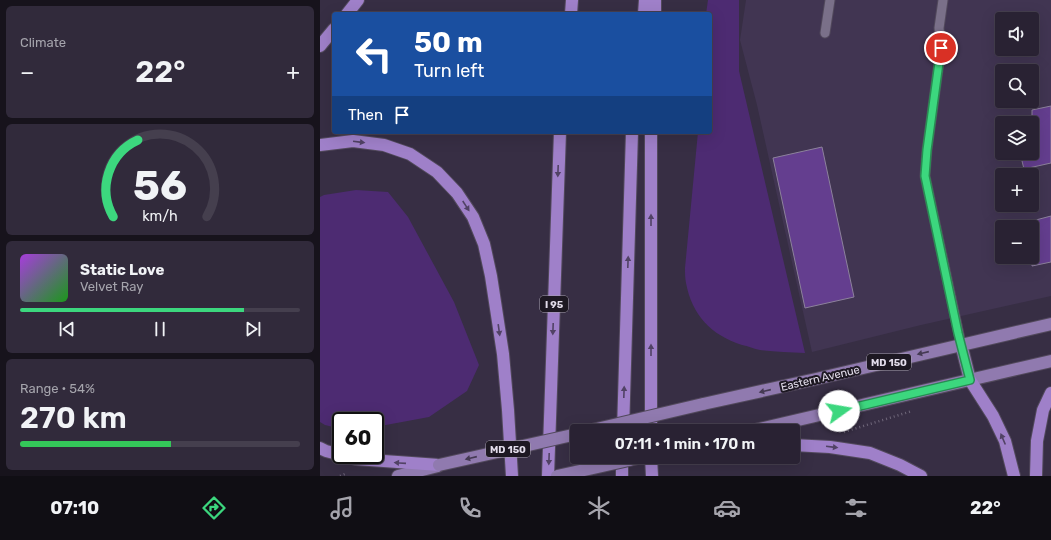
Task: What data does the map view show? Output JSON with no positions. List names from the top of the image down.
{
  "streets": {
    "highway": ["I 95"],
    "main road": ["MD 150", "Eastern Avenue"]
  },
  "page": {
    "tile": [
      "Climate",
      ["Range · 54%", "270 km"]
    ],
    "map_buttons": ["+", "−"],
    "turn": ["50 m", "Turn left"],
    "heat": ["−", "22°", "+"],
    "then": "Then",
    "song": ["Static Love", "Velvet Ray"],
    "limit": "60",
    "trip": "07:11 · 1 min · 170 m",
    "tabs": ["07:10", "22°"],
    "gauge": ["56", "km/h"]
  }
}
